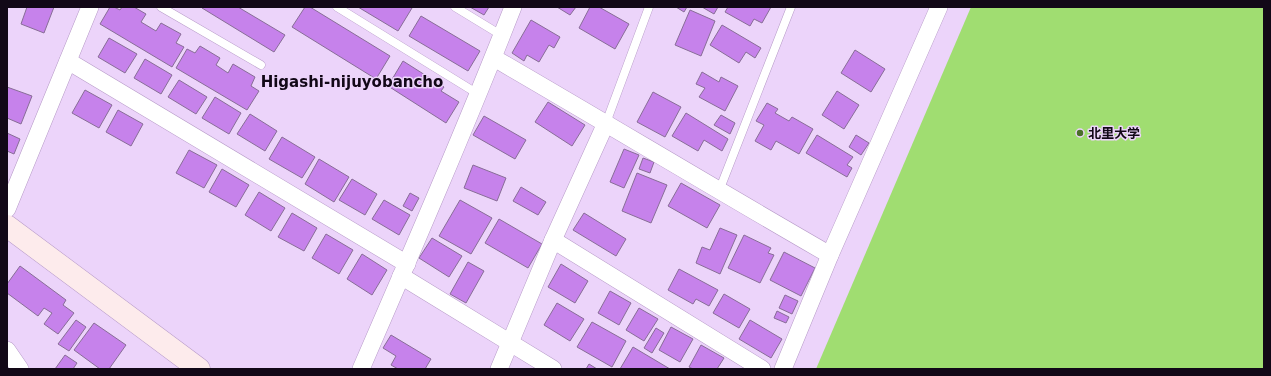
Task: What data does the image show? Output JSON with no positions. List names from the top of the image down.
{
  "districts": ["Higashi-nijuyobancho"],
  "places": ["北里大学"]
}
